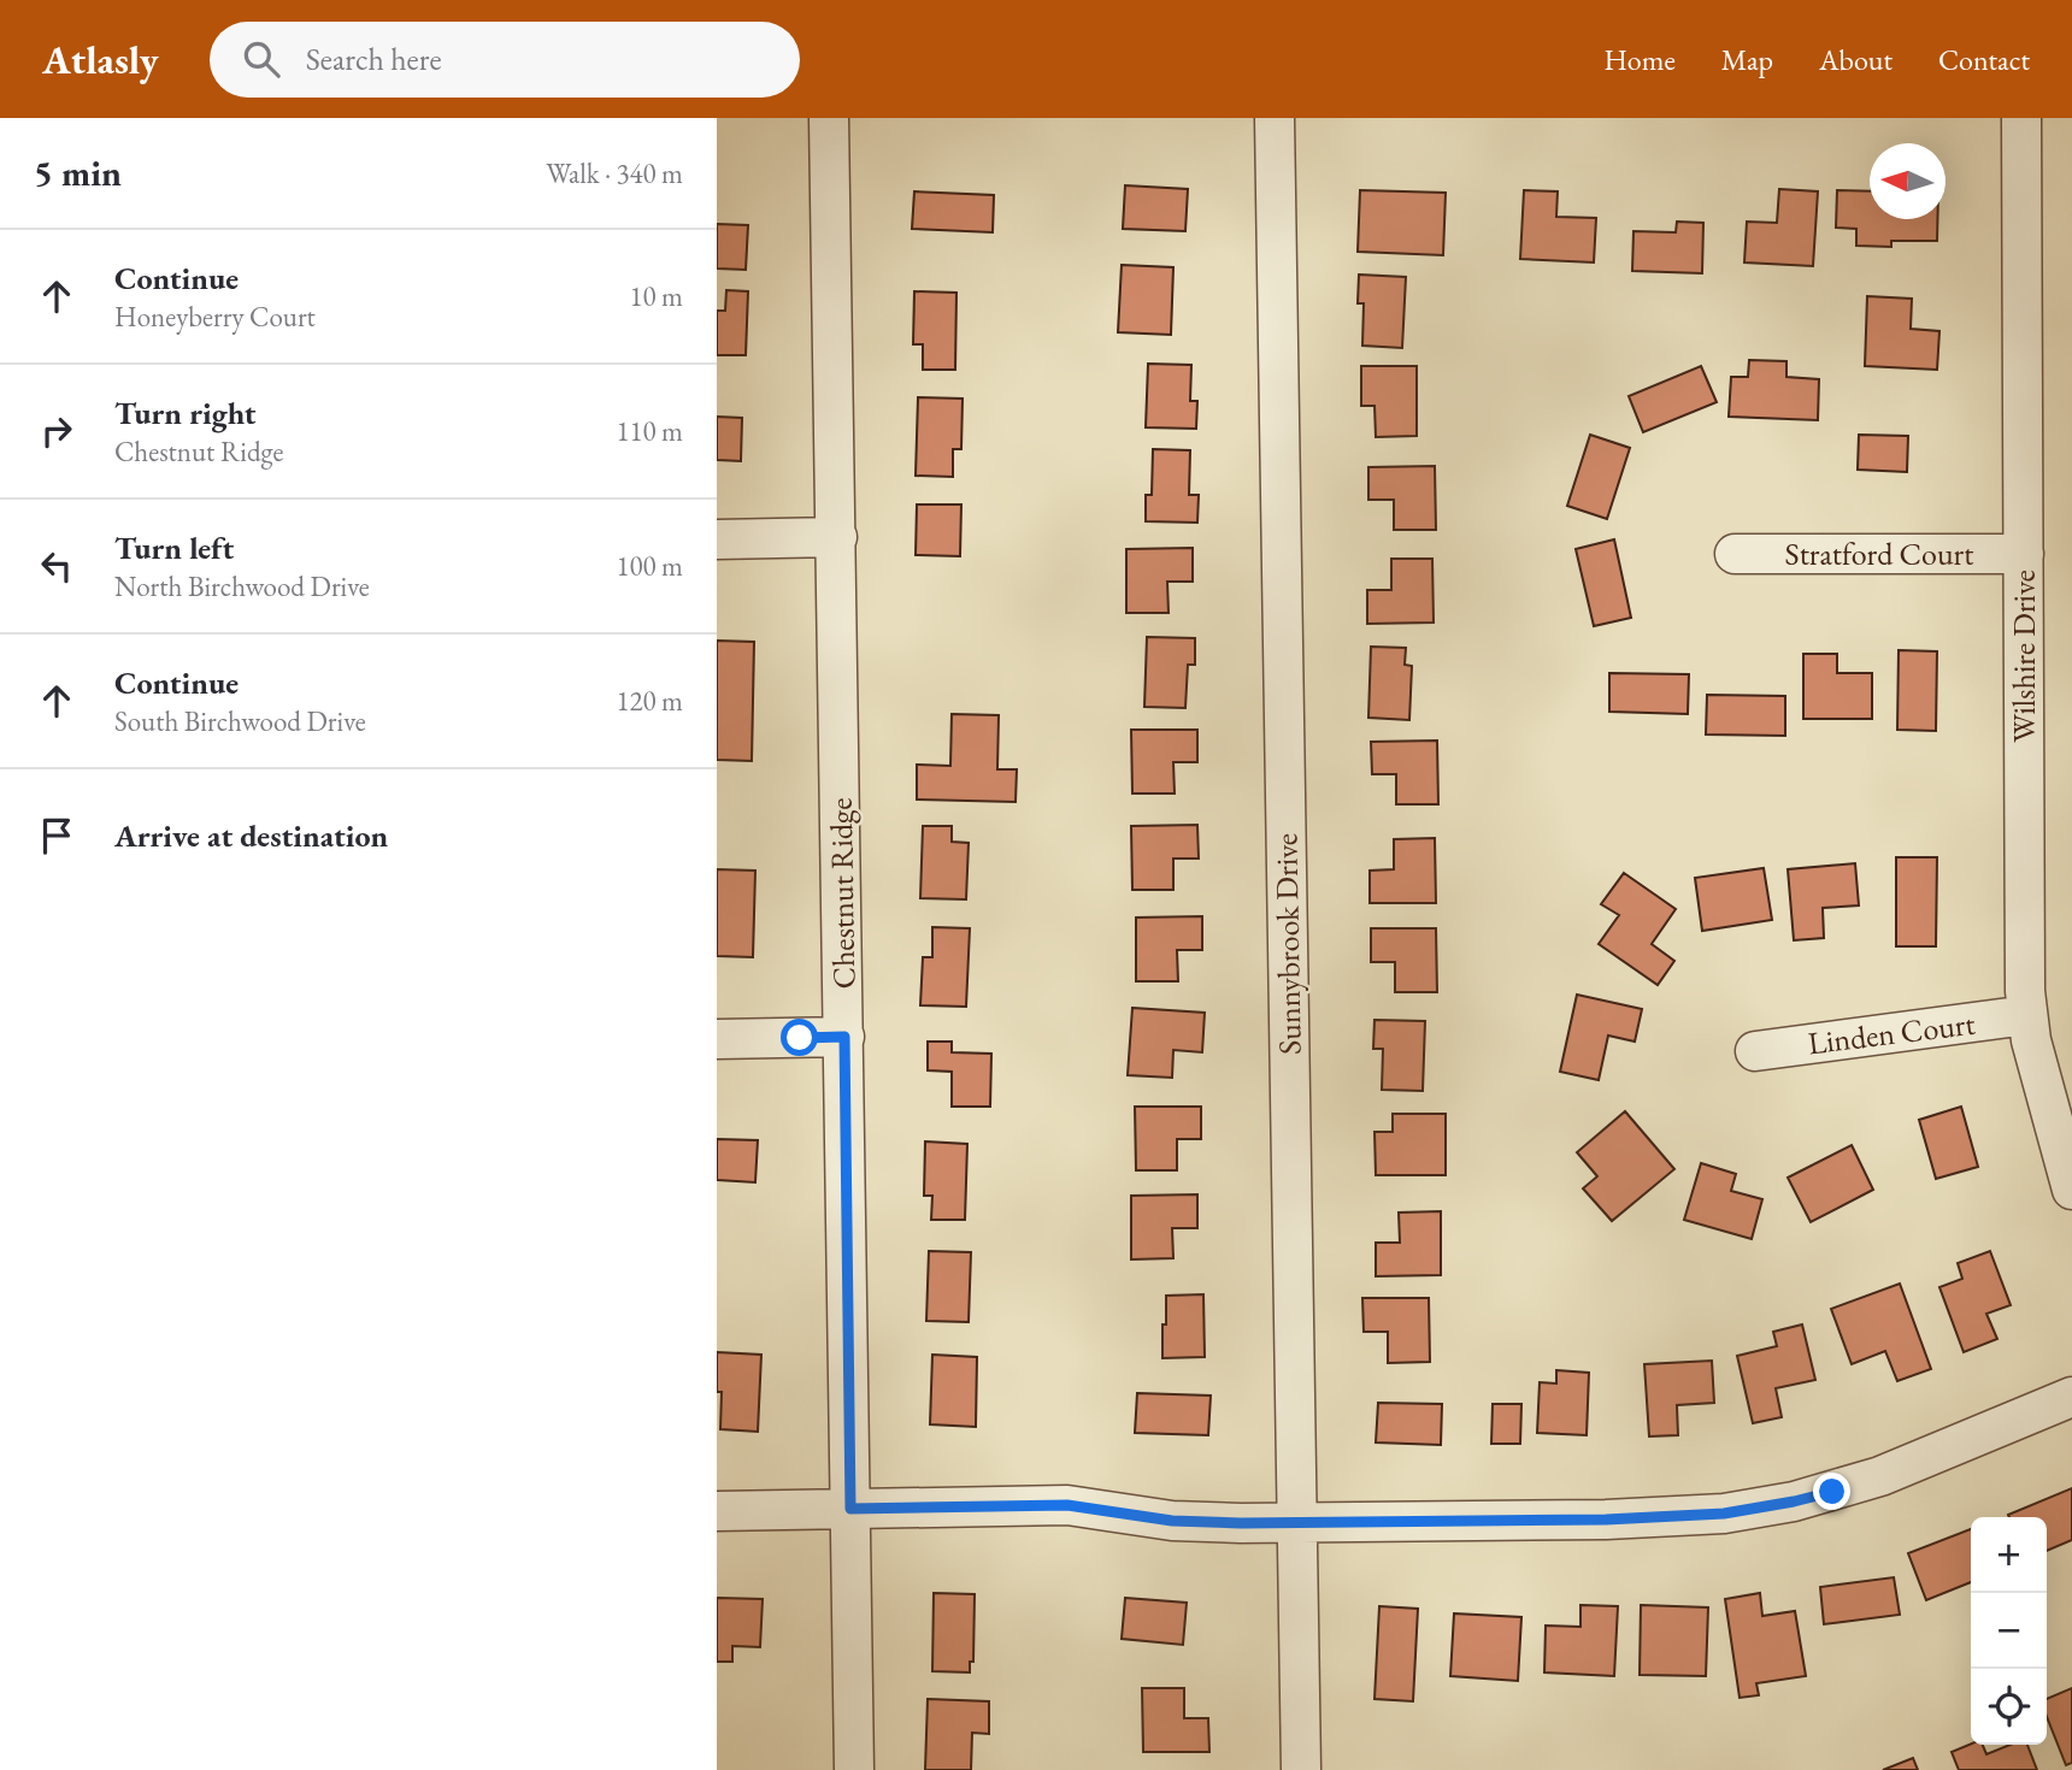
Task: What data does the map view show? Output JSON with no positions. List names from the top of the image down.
{
  "streets": {
    "street": [
      "Stratford Court",
      "Wilshire Drive",
      "Chestnut Ridge",
      "Sunnybrook Drive",
      "Linden Court"
    ]
  },
  "crossings": [
    ["Stratford Court", "Wilshire Drive"],
    ["Wilshire Drive", "Linden Court"]
  ],
  "north": "left",
  "page": {
    "header": "Atlasly",
    "search": "Search here",
    "nav": [
      "Home",
      "Map",
      "About",
      "Contact"
    ],
    "heading": ["5 min", "Walk · 340 m"],
    "list": [
      ["Continue", "Honeyberry Court", "10 m"],
      ["Turn right", "Chestnut Ridge", "110 m"],
      ["Turn left", "North Birchwood Drive", "100 m"],
      ["Continue", "South Birchwood Drive", "120 m"],
      "Arrive at destination"
    ],
    "map_buttons": ["+", "−"]
  }
}
